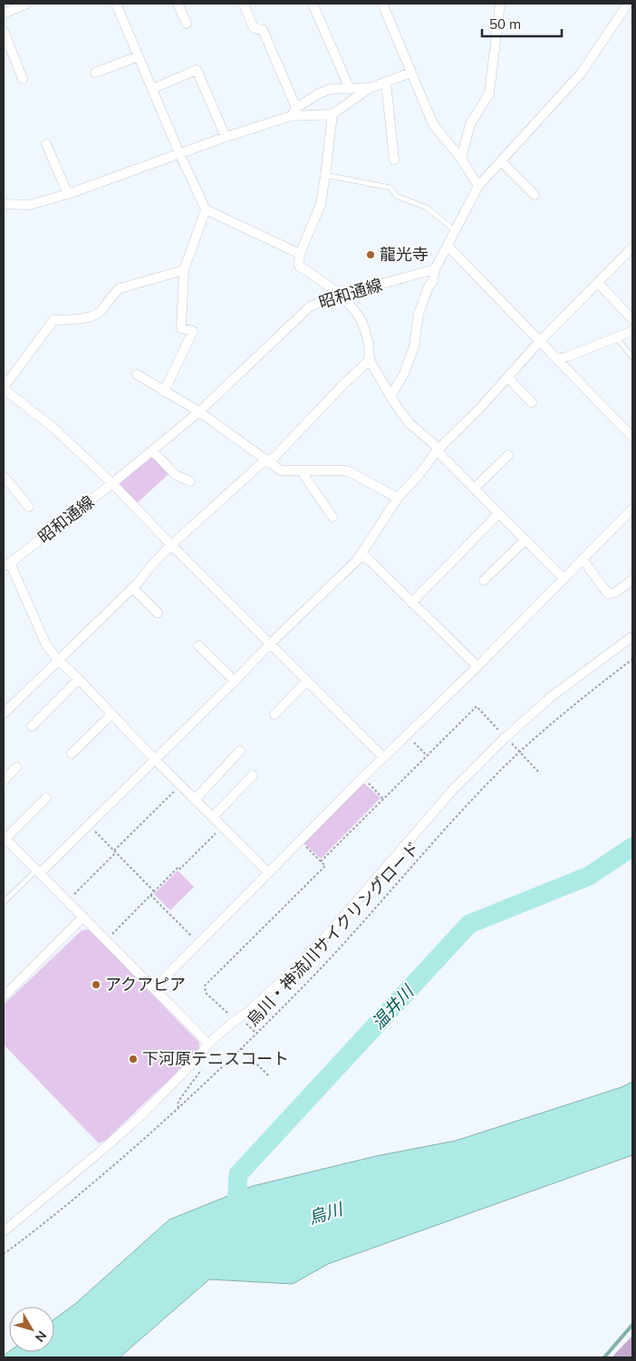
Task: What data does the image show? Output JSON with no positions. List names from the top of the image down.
{
  "streets": {
    "street": ["昭和通線"],
    "path": ["烏川・神流川サイクリングロード"]
  },
  "water": ["温井川", "烏川"],
  "places": ["龍光寺", "アクアピア", "下河原テニスコート"],
  "scale_bar": "50 m",
  "north": "bottom right"
}
